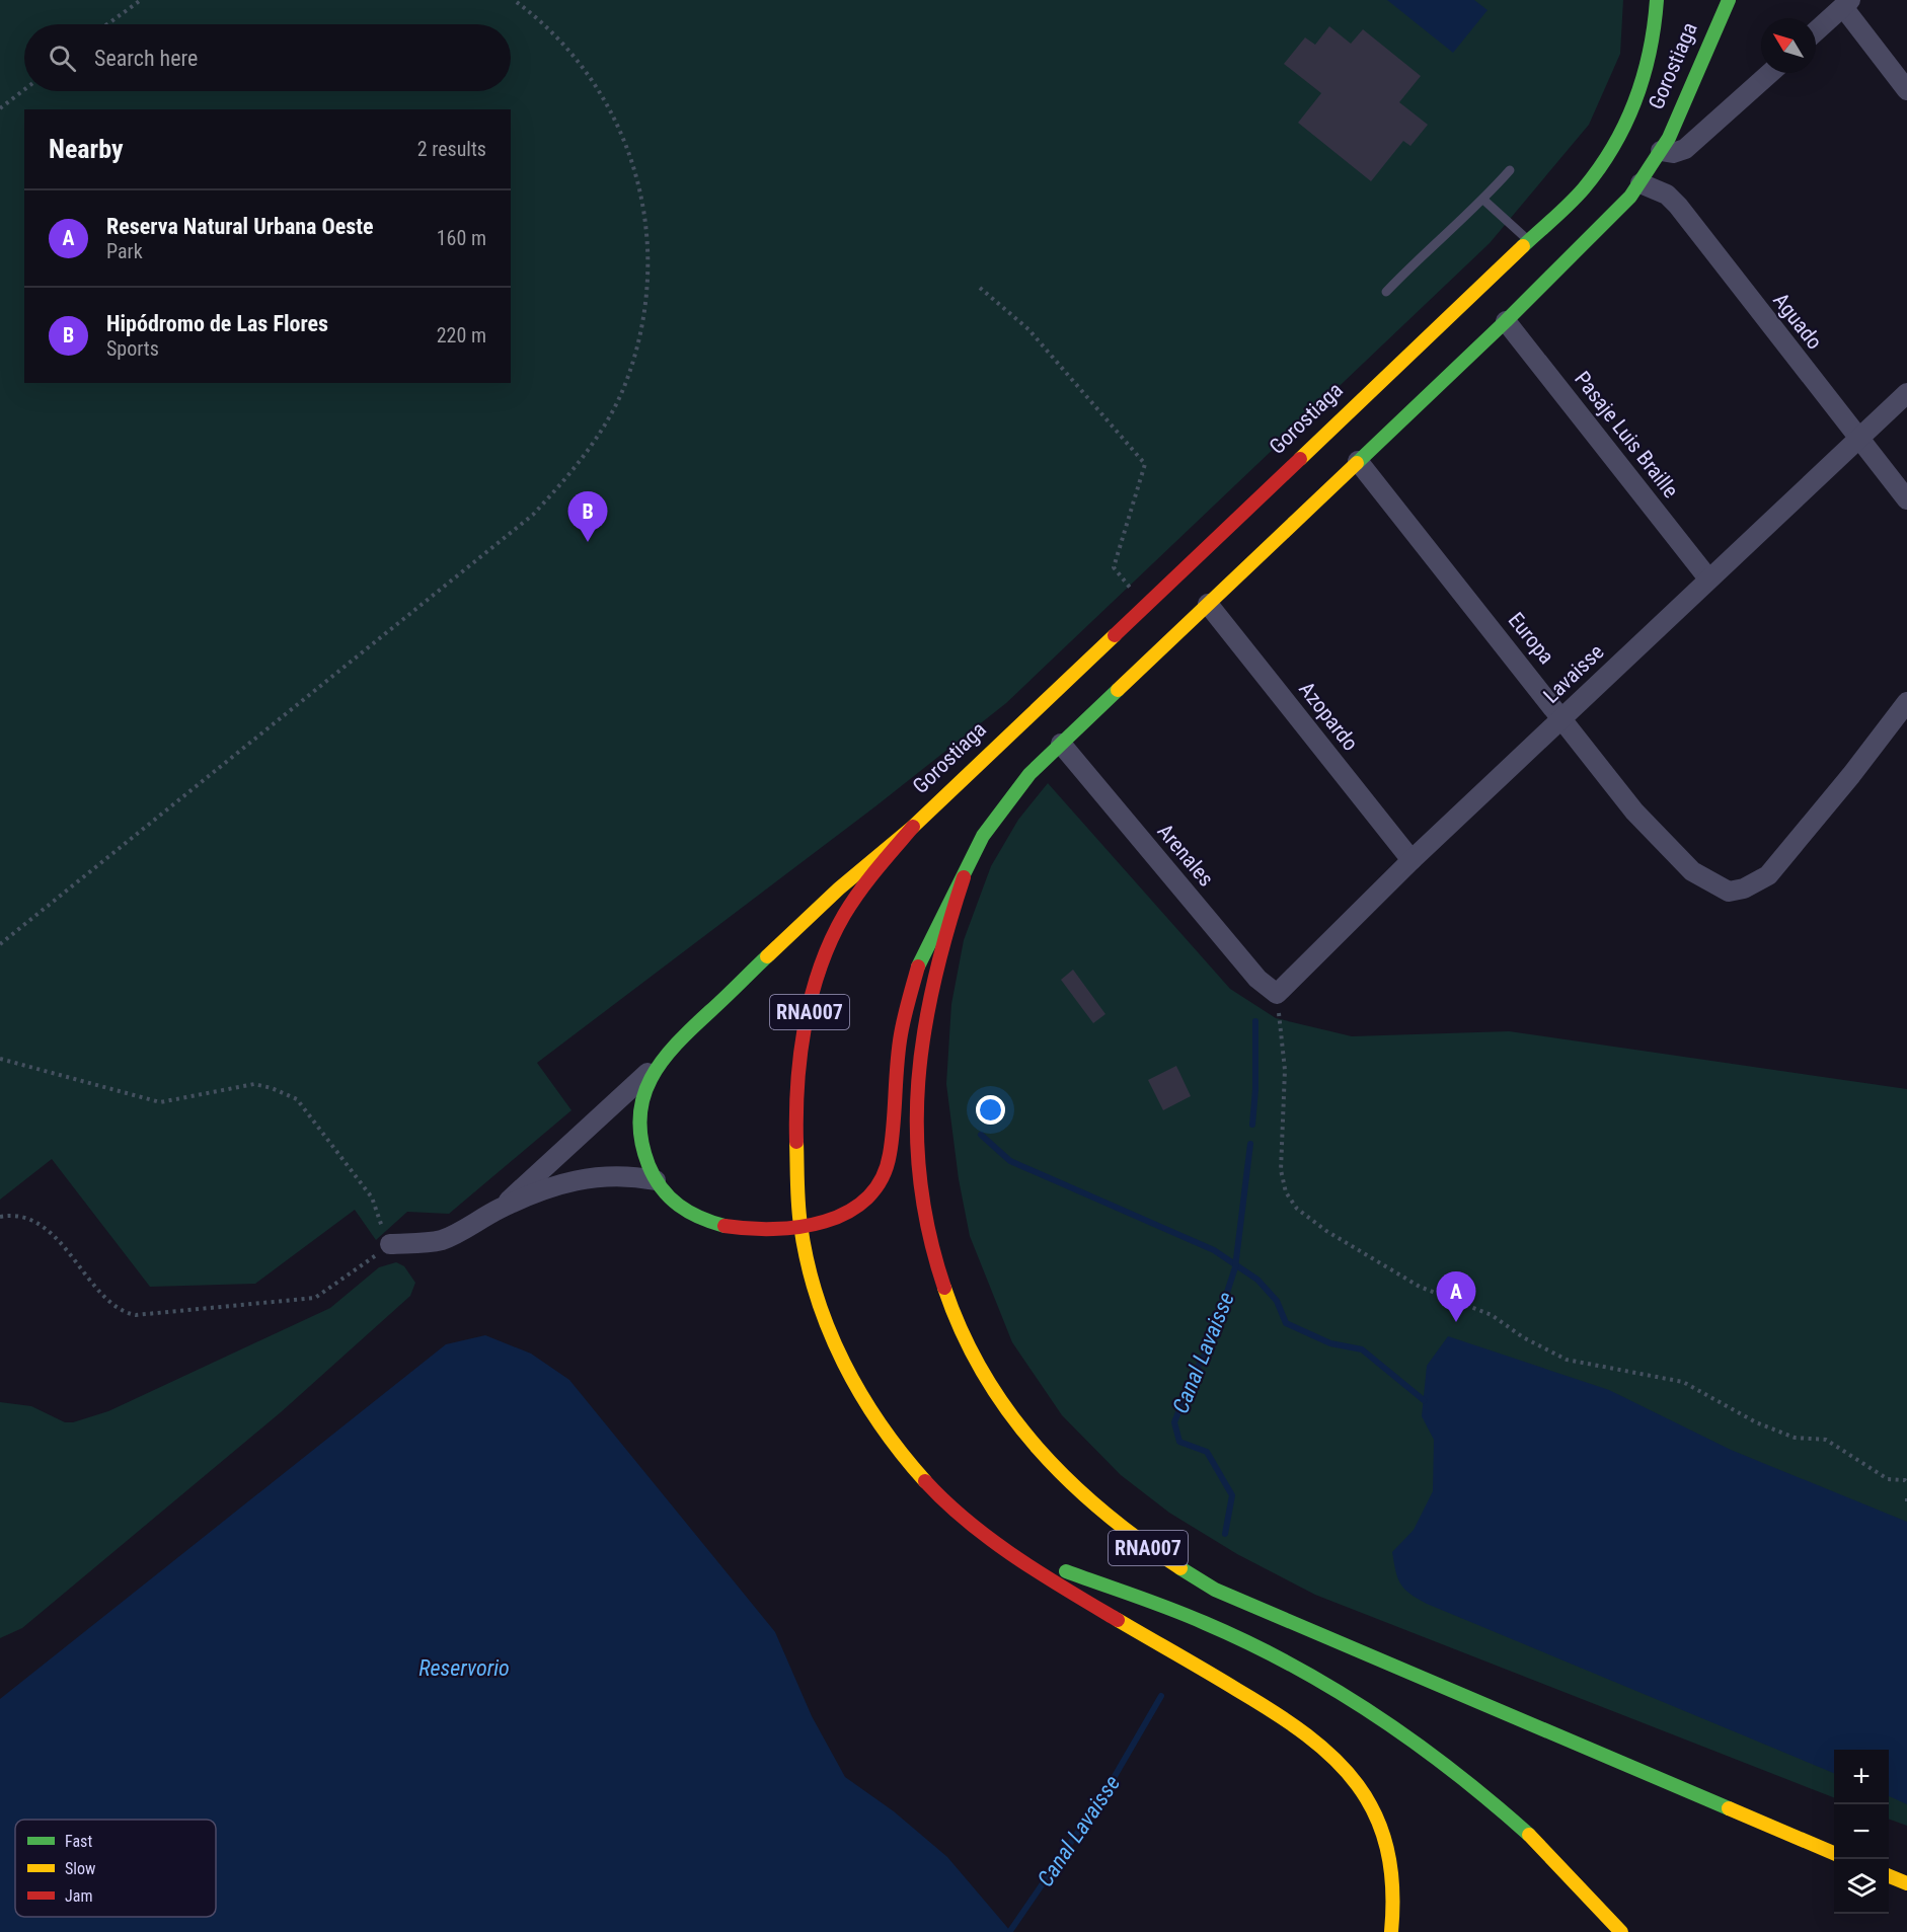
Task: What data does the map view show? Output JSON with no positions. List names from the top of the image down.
{
  "streets": {
    "main road": ["Gorostiaga", "RNA007"],
    "street": [
      "Aguado",
      "Pasaje Luis Braille",
      "Europa",
      "Lavaisse",
      "Azopardo",
      "Arenales"
    ]
  },
  "crossings": [
    ["Gorostiaga", "Aguado"],
    ["Gorostiaga", "Pasaje Luis Braille"],
    ["Gorostiaga", "Europa"],
    ["Gorostiaga", "Azopardo"],
    ["Gorostiaga", "Arenales"],
    ["Gorostiaga", "RNA007"],
    ["Aguado", "Lavaisse"],
    ["Pasaje Luis Braille", "Lavaisse"],
    ["Europa", "Lavaisse"],
    ["Lavaisse", "Azopardo"],
    ["Lavaisse", "Arenales"]
  ],
  "water": ["Canal Lavaisse", "Reservorio"],
  "legend": ["Fast", "Slow", "Jam"],
  "north": "top left",
  "page": {
    "search": "Search here",
    "heading": ["Nearby", "2 results"],
    "list": [
      {
        "mark": "A",
        "name": "Reserva Natural Urbana Oeste",
        "note": "Park",
        "value": "160 m"
      },
      {
        "mark": "B",
        "name": "Hipódromo de Las Flores",
        "note": "Sports",
        "value": "220 m"
      }
    ],
    "pins": ["B", "A"],
    "map_buttons": ["+", "−"]
  }
}
